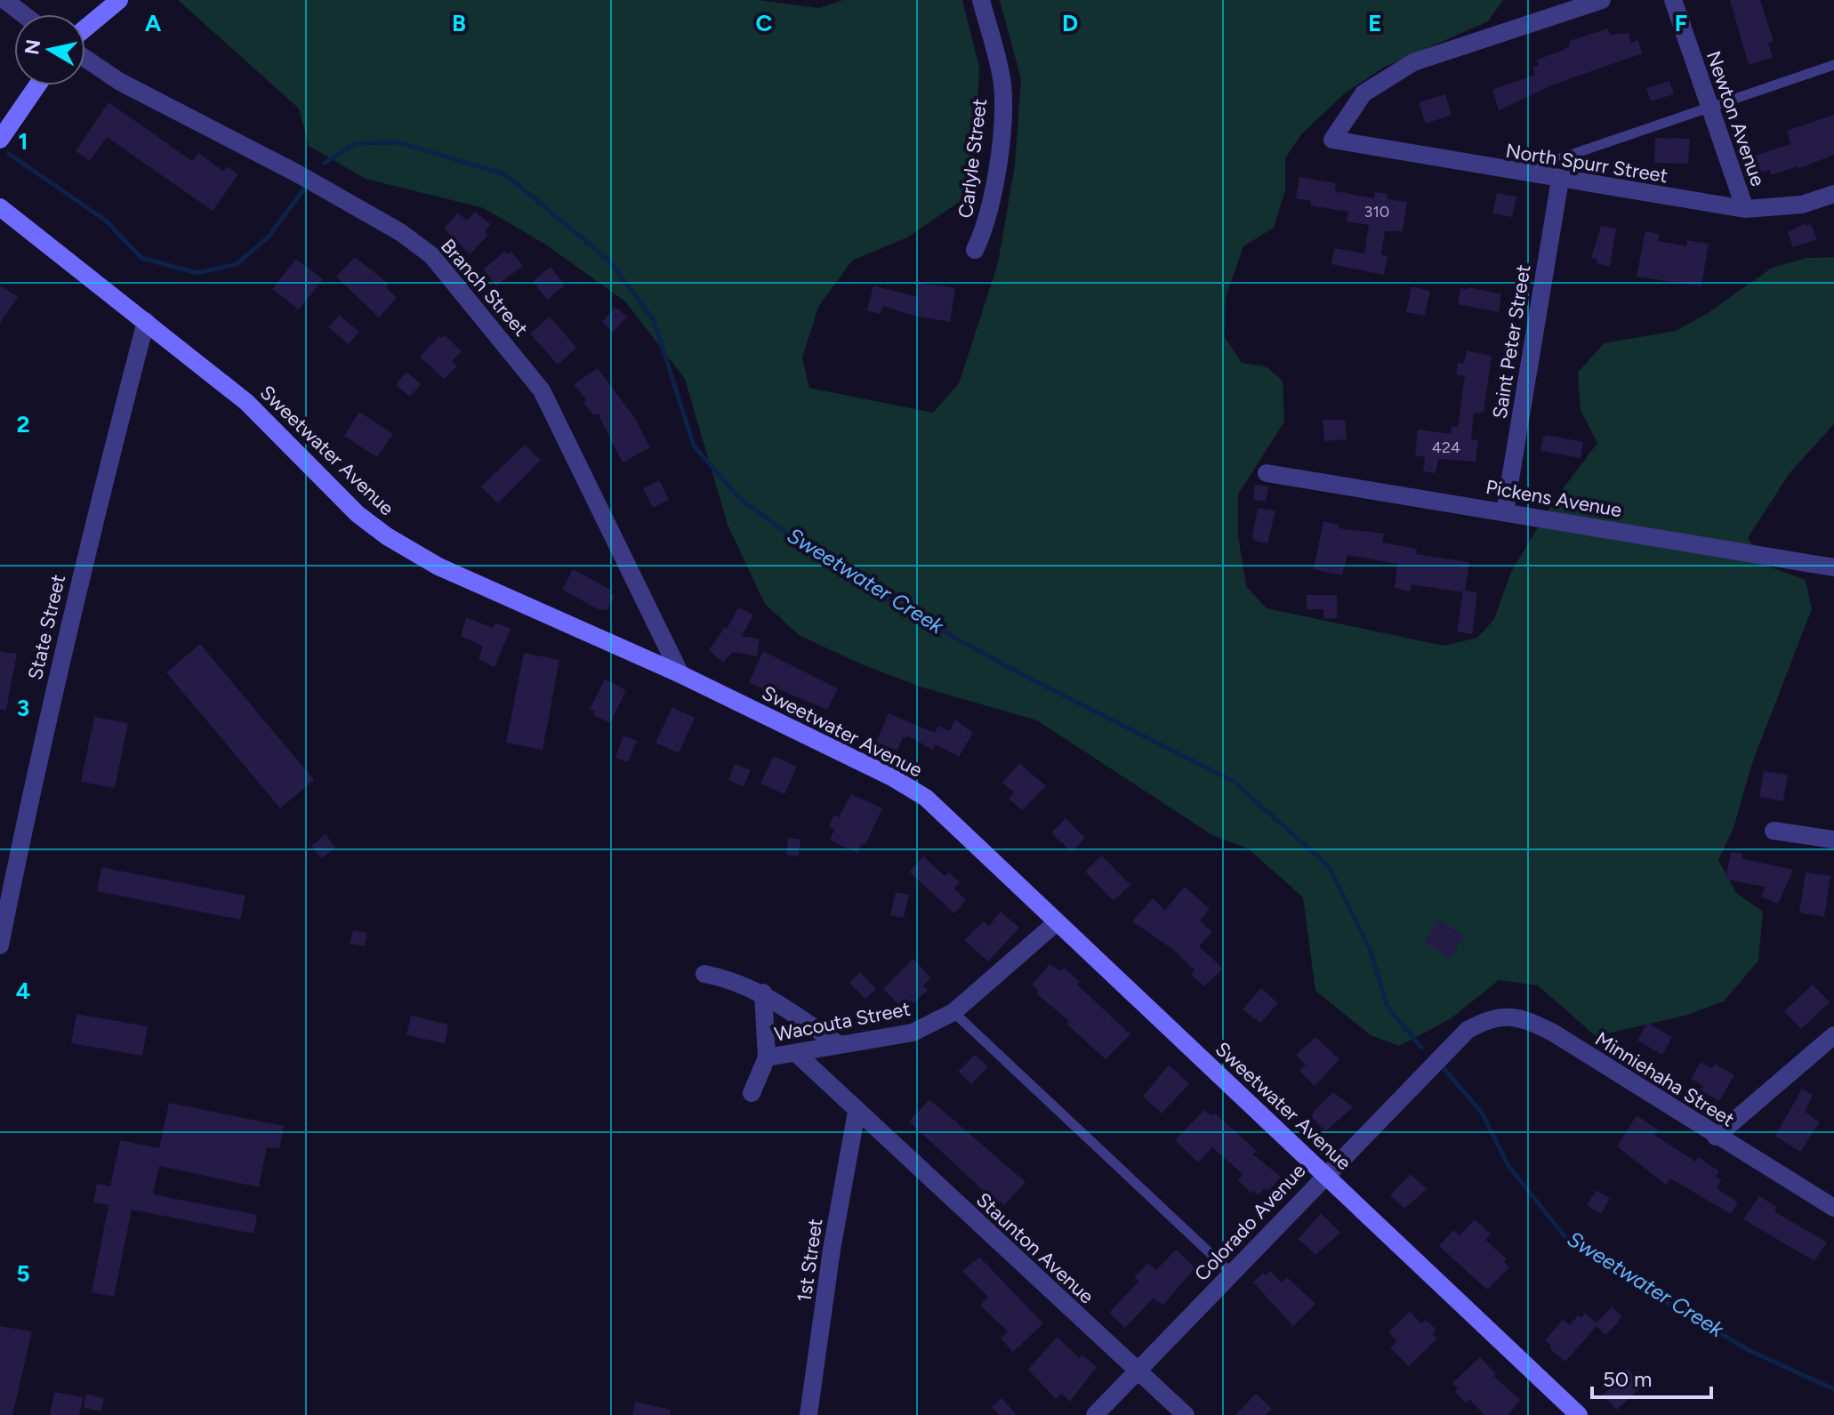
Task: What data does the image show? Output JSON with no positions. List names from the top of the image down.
{
  "streets": {
    "street": [
      "Newton Avenue",
      "Carlyle Street",
      "North Spurr Street",
      "Branch Street",
      "Saint Peter Street",
      "Sweetwater Avenue",
      "Pickens Avenue",
      "State Street",
      "Wacouta Street",
      "Minniehaha Street",
      "Colorado Avenue",
      "Staunton Avenue",
      "1st Street"
    ]
  },
  "crossings": [
    ["Newton Avenue", "North Spurr Street"],
    ["North Spurr Street", "Saint Peter Street"],
    ["Branch Street", "Sweetwater Avenue"],
    ["Saint Peter Street", "Pickens Avenue"],
    ["Sweetwater Avenue", "State Street"],
    ["Sweetwater Avenue", "Wacouta Street"],
    ["Sweetwater Avenue", "Colorado Avenue"],
    ["Wacouta Street", "Staunton Avenue"],
    ["Minniehaha Street", "Colorado Avenue"],
    ["Colorado Avenue", "Staunton Avenue"],
    ["Staunton Avenue", "1st Street"]
  ],
  "water": ["Sweetwater Creek"],
  "house_numbers": ["310", "424"],
  "scale_bar": "50 m",
  "north": "left",
  "grid": {
    "columns": [
      "A",
      "B",
      "C",
      "D",
      "E",
      "F"
    ],
    "rows": [
      "1",
      "2",
      "3",
      "4",
      "5"
    ]
  }
}
